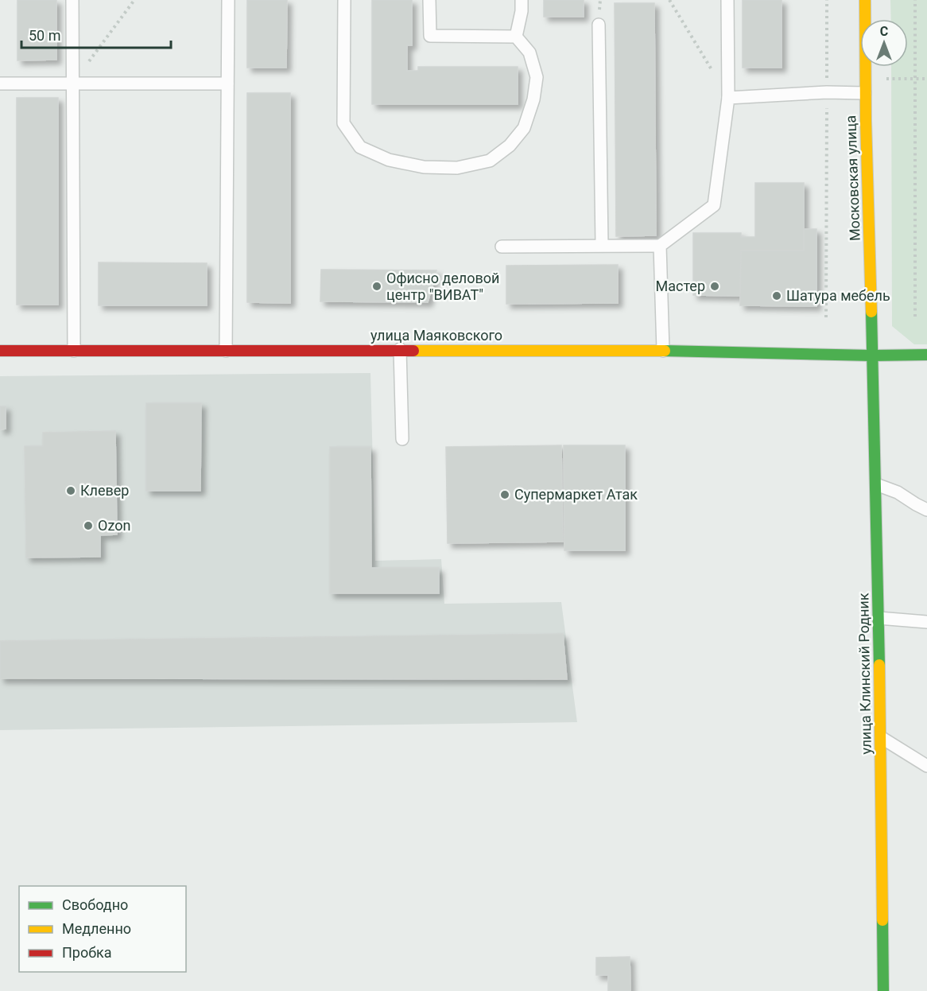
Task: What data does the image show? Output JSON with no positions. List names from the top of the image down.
{
  "streets": {
    "main road": ["Московская улица", "улица Маяковского", "улица Клинский Родник"]
  },
  "crossings": [
    ["Московская улица", "улица Маяковского"],
    ["Московская улица", "улица Клинский Родник"],
    ["улица Маяковского", "улица Клинский Родник"]
  ],
  "places": [
    "Офисно деловой центр \"ВИВАТ\"",
    "Мастер",
    "Шатура мебель",
    "Клевер",
    "Супермаркет Атак",
    "Ozon"
  ],
  "legend": ["Свободно", "Медленно", "Пробка"],
  "scale_bar": "50 m",
  "north": "top"
}
